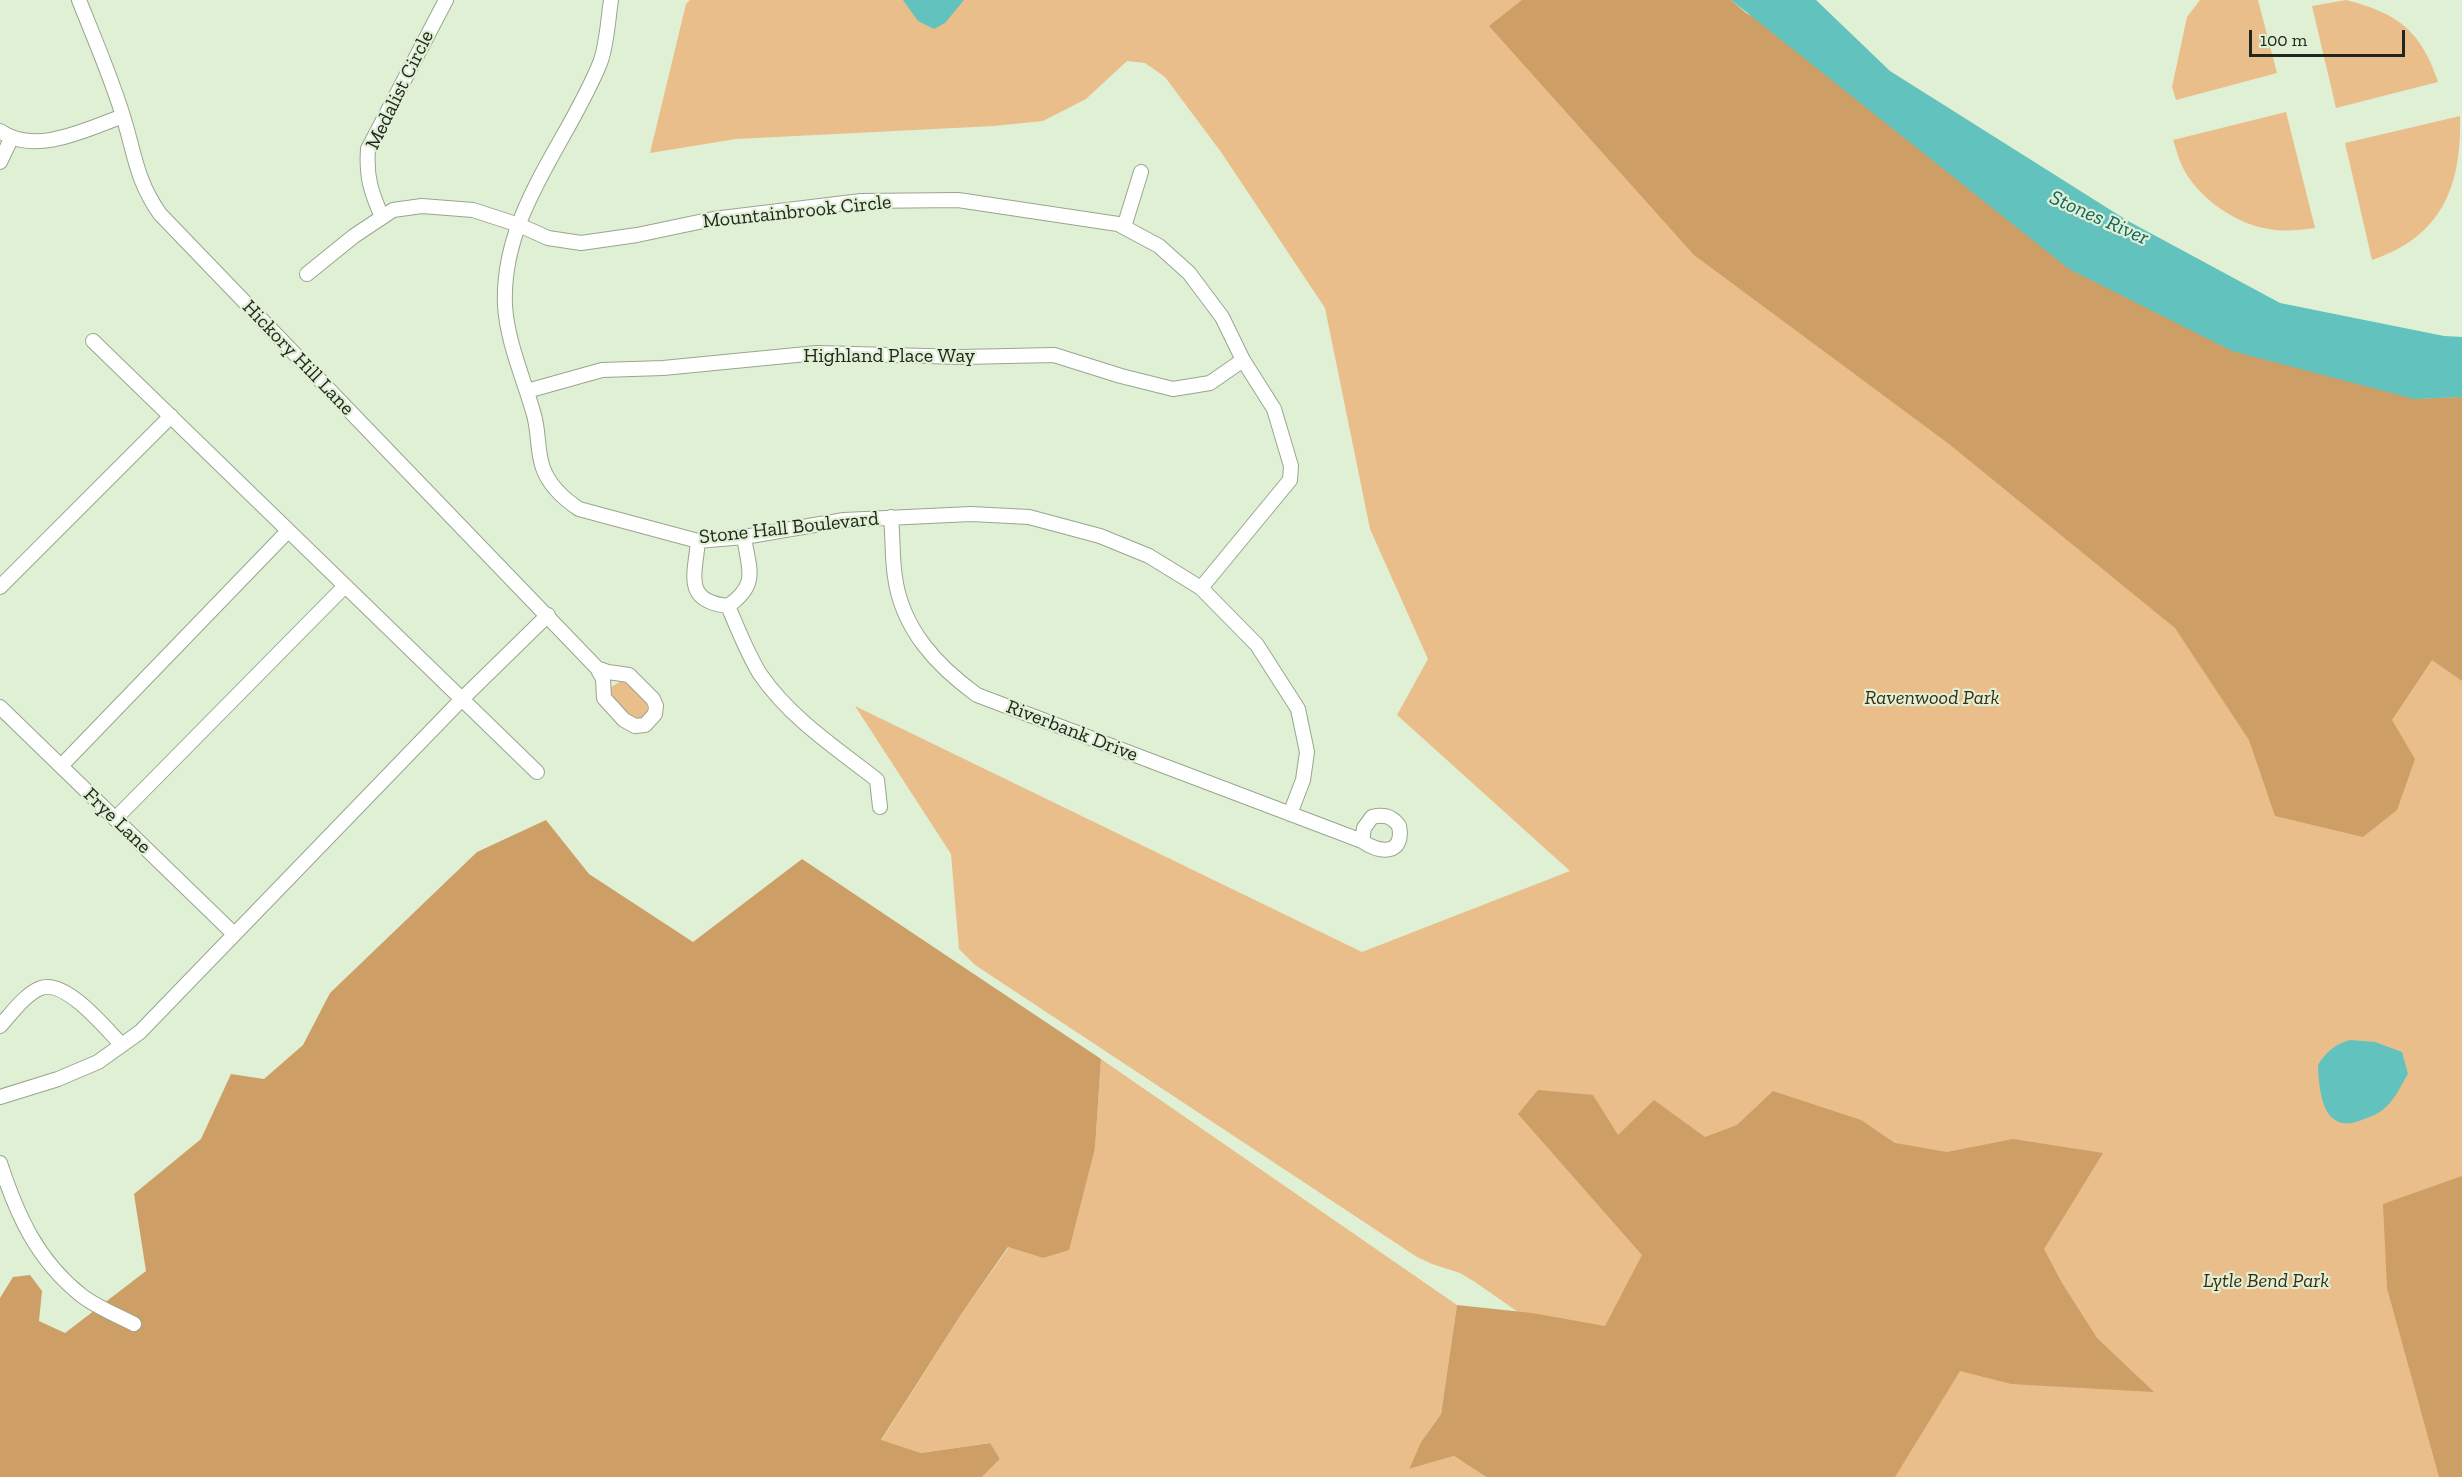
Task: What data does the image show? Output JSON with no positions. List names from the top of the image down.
{
  "streets": {
    "street": [
      "Medalist Circle",
      "Mountainbrook Circle",
      "Highland Place Way",
      "Hickory Hill Lane",
      "Stone Hall Boulevard",
      "Riverbank Drive",
      "Frye Lane"
    ]
  },
  "crossings": [
    ["Medalist Circle", "Mountainbrook Circle"],
    ["Mountainbrook Circle", "Highland Place Way"],
    ["Mountainbrook Circle", "Stone Hall Boulevard"],
    ["Highland Place Way", "Stone Hall Boulevard"],
    ["Stone Hall Boulevard", "Riverbank Drive"]
  ],
  "water": ["Stones River"],
  "parks": ["Ravenwood Park", "Lytle Bend Park"],
  "scale_bar": "100 m"
}
